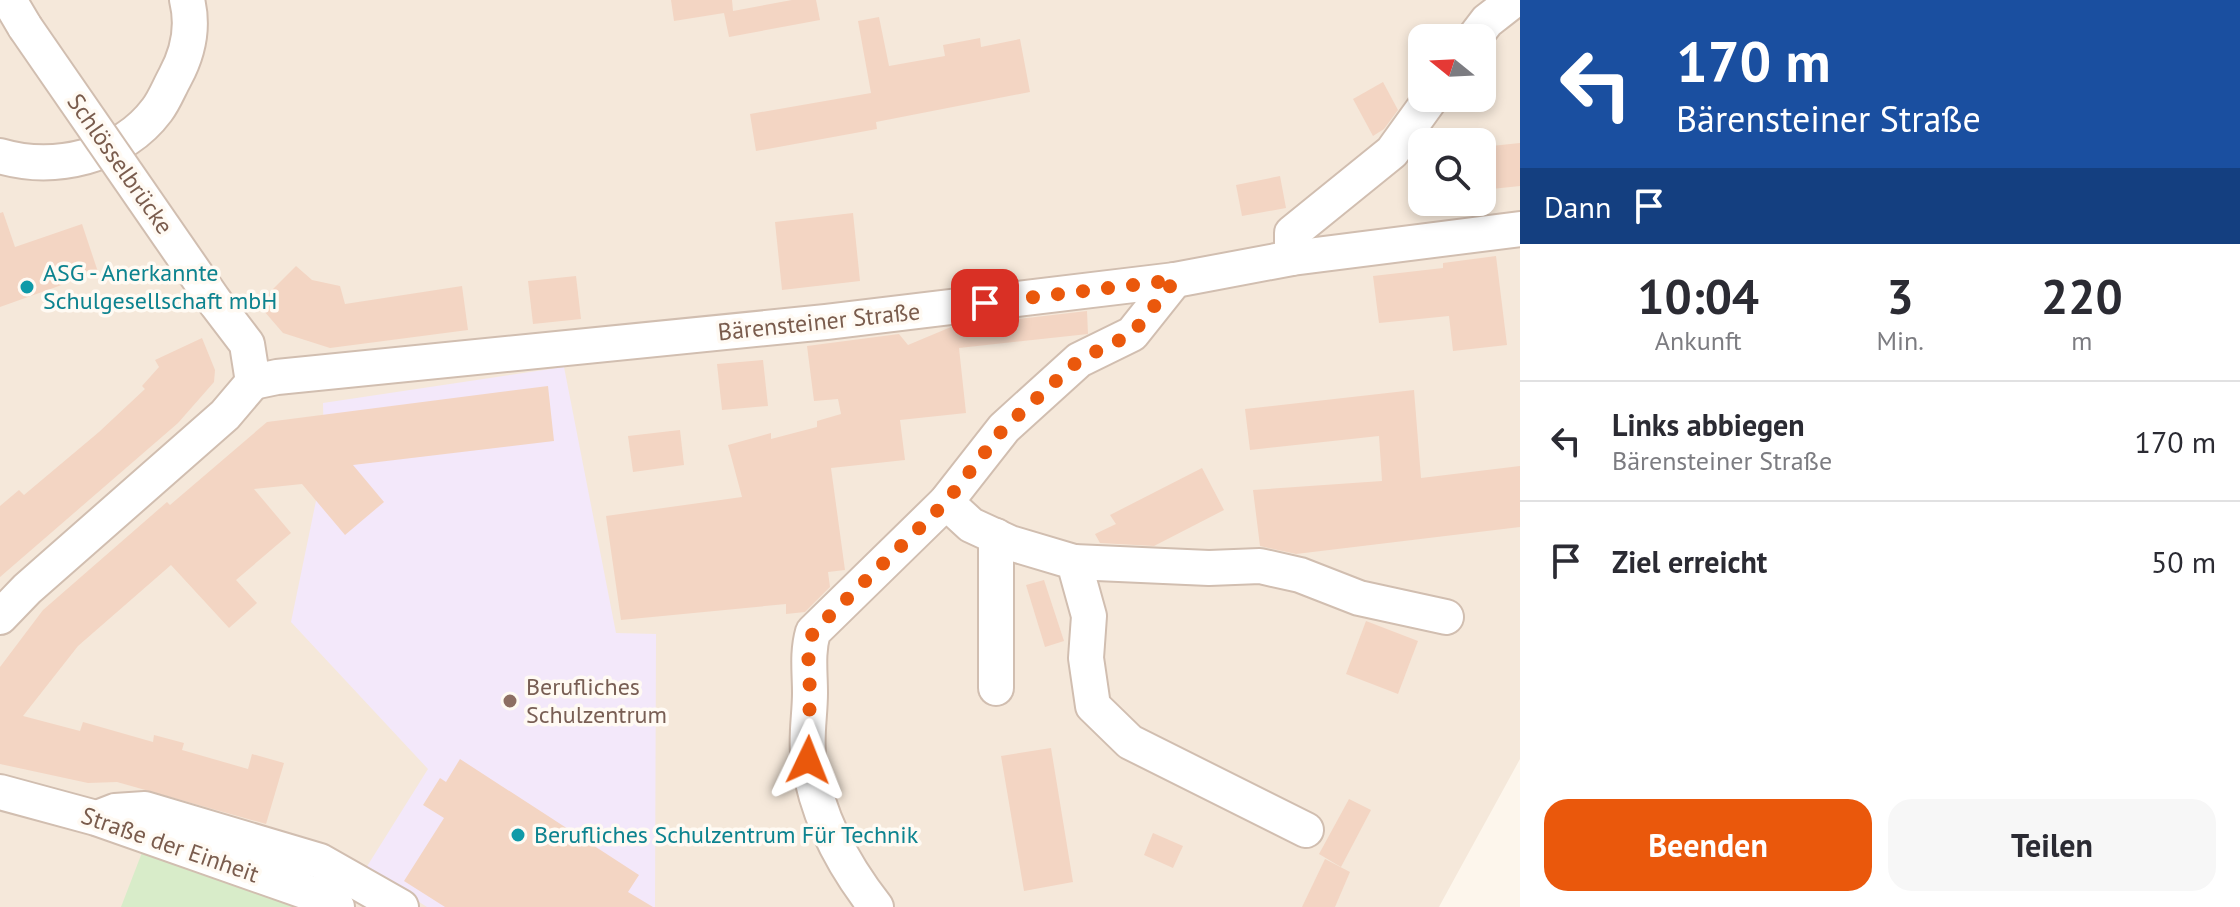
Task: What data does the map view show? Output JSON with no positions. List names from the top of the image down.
{
  "streets": {
    "street": ["Schlösselbrücke", "Bärensteiner Straße", "Straße der Einheit"]
  },
  "crossings": [
    ["Schlösselbrücke", "Bärensteiner Straße"]
  ],
  "places": ["ASG - Anerkannte Schulgesellschaft mbH", "Berufliches Schulzentrum", "Berufliches Schulzentrum Für Technik"],
  "north": "left",
  "page": {
    "turn": ["170 m", "Bärensteiner Straße"],
    "then": "Dann",
    "eta": [
      "10:04",
      "Ankunft",
      "3",
      "Min.",
      "220",
      "m"
    ],
    "list": [
      {
        "name": "Links abbiegen",
        "note": "Bärensteiner Straße",
        "value": "170 m"
      },
      {
        "name": "Ziel erreicht",
        "value": "50 m"
      }
    ],
    "buttons": ["Beenden", "Teilen"]
  }
}
